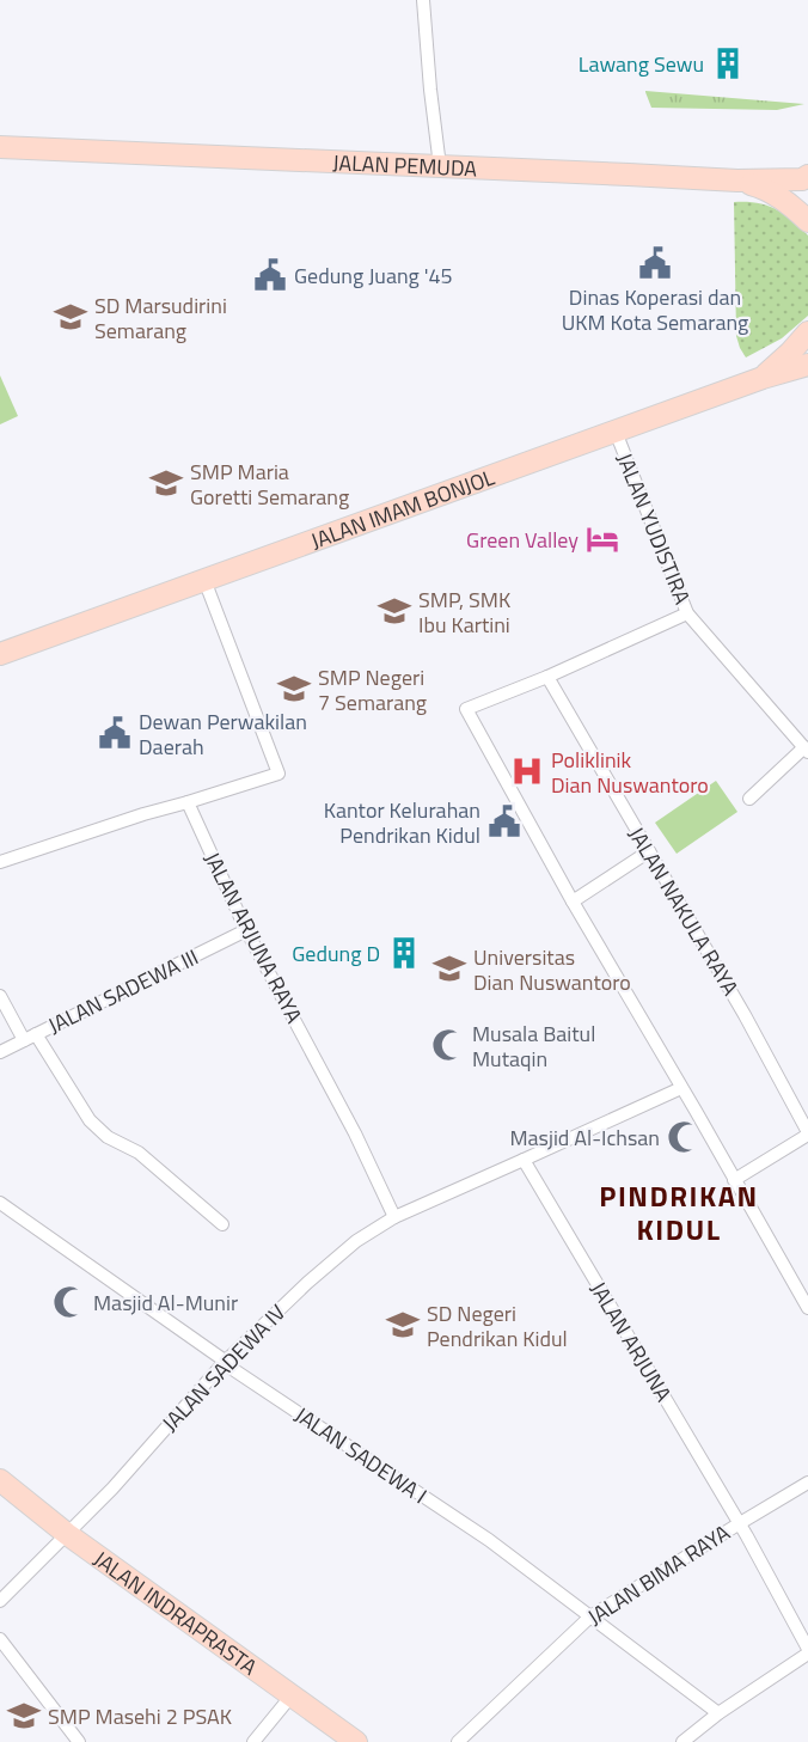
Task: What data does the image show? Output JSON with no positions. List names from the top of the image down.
{
  "streets": {
    "main road": ["JALAN PEMUDA", "JALAN IMAM BONJOL", "JALAN INDRAPRASTA"],
    "street": [
      "JALAN YUDISTIRA",
      "JALAN NAKULA RAYA",
      "JALAN ARJUNA RAYA",
      "JALAN SADEWA III",
      "JALAN ARJUNA",
      "JALAN SADEWA IV",
      "JALAN SADEWA I",
      "JALAN BIMA RAYA"
    ]
  },
  "crossings": [
    ["JALAN IMAM BONJOL", "JALAN YUDISTIRA"],
    ["JALAN ARJUNA RAYA", "JALAN SADEWA III"],
    ["JALAN ARJUNA RAYA", "JALAN SADEWA IV"],
    ["JALAN ARJUNA", "JALAN BIMA RAYA"],
    ["JALAN SADEWA IV", "JALAN SADEWA I"],
    ["JALAN SADEWA IV", "JALAN INDRAPRASTA"],
    ["JALAN SADEWA I", "JALAN BIMA RAYA"]
  ],
  "districts": ["PINDRIKAN KIDUL"],
  "places": {
    "building": ["Lawang Sewu", "Gedung D"],
    "public building": [
      "Dinas Koperasi dan UKM Kota Semarang",
      "Gedung Juang '45",
      "Dewan Perwakilan Daerah",
      "Kantor Kelurahan Pendrikan Kidul"
    ],
    "school or university": [
      "SD Marsudirini Semarang",
      "SMP Maria Goretti Semarang",
      "SMP, SMK Ibu Kartini",
      "SMP Negeri 7 Semarang",
      "Universitas Dian Nuswantoro",
      "SD Negeri Pendrikan Kidul",
      "SMP Masehi 2 PSAK"
    ],
    "hotel": ["Green Valley"],
    "hospital": ["Poliklinik Dian Nuswantoro"],
    "mosque": ["Musala Baitul Mutaqin", "Masjid Al-Ichsan", "Masjid Al-Munir"]
  }
}
